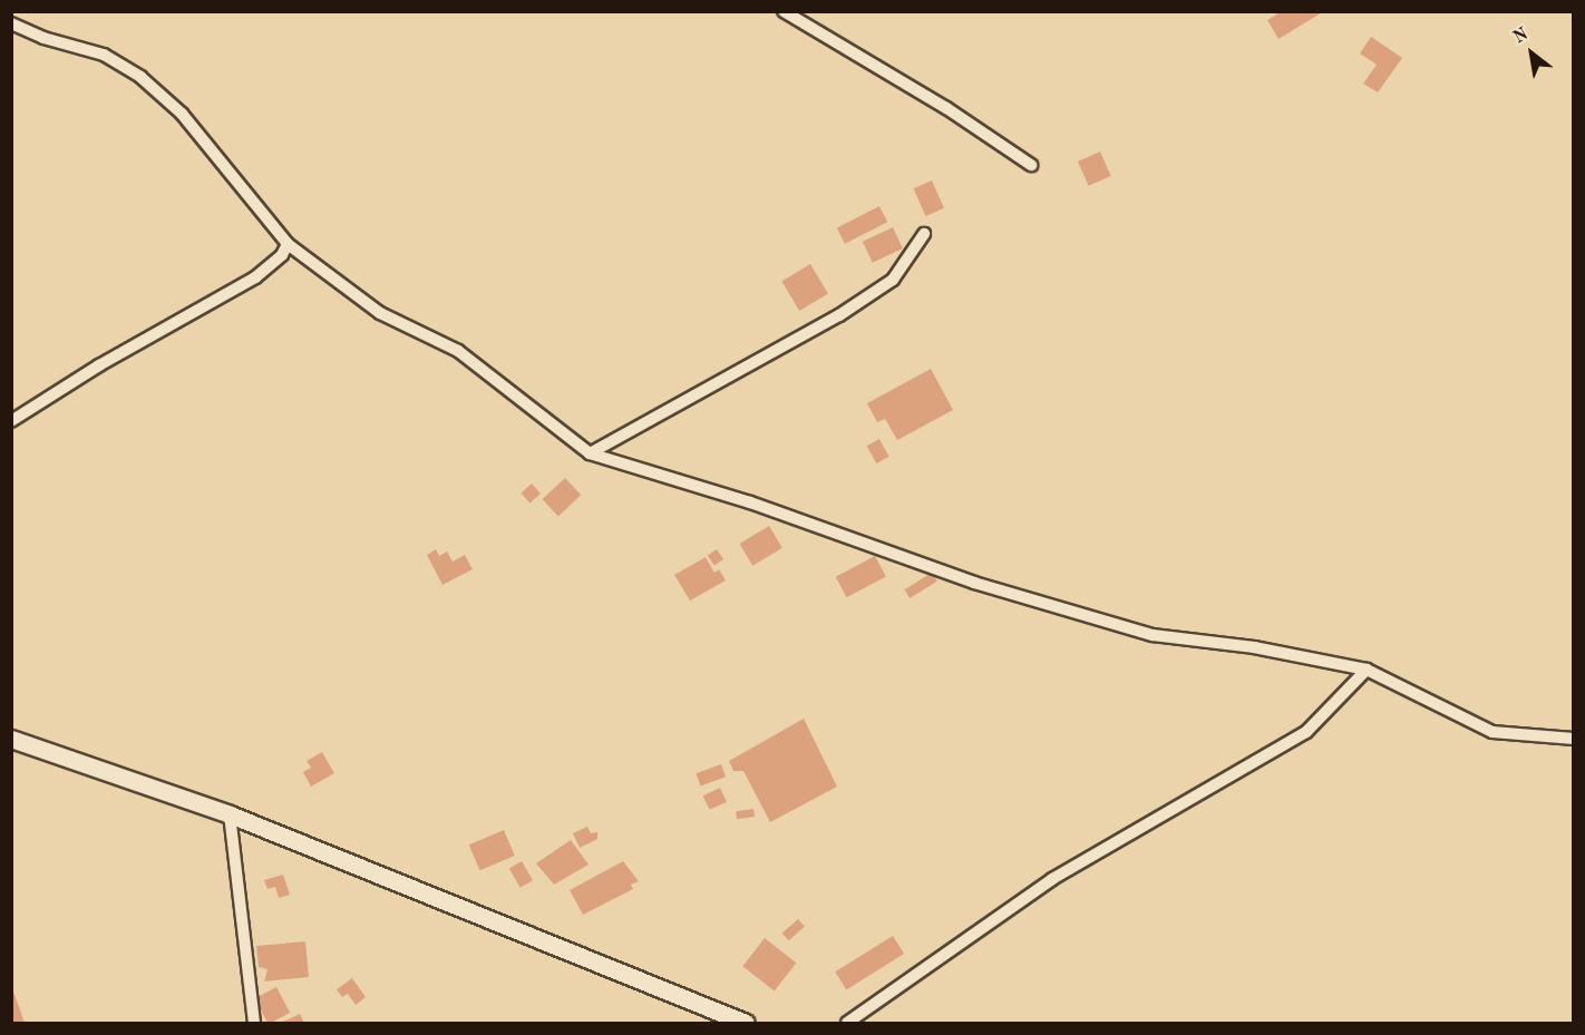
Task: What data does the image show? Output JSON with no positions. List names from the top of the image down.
{
  "north": "top left"
}
